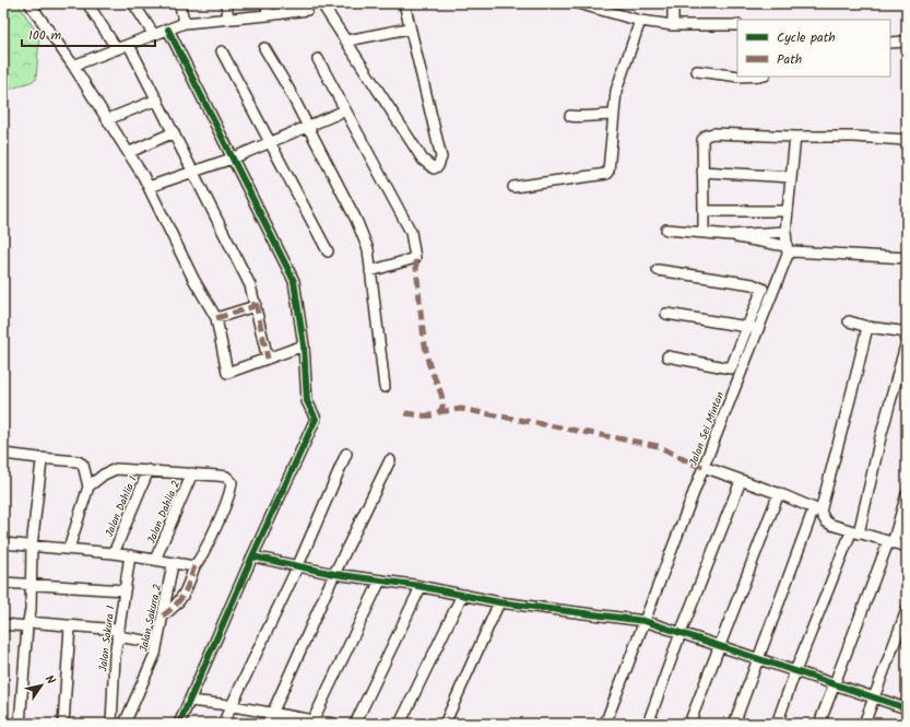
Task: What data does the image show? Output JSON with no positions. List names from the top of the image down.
{
  "streets": {
    "street": [
      "Jalan Sei Mintan",
      "Jalan Dahlia 1",
      "Jalan Dahlia 2",
      "Jalan Sakura 2",
      "Jalan Sakura 1"
    ]
  },
  "legend": ["Cycle path", "Path"],
  "scale_bar": "100 m",
  "north": "top right"
}
